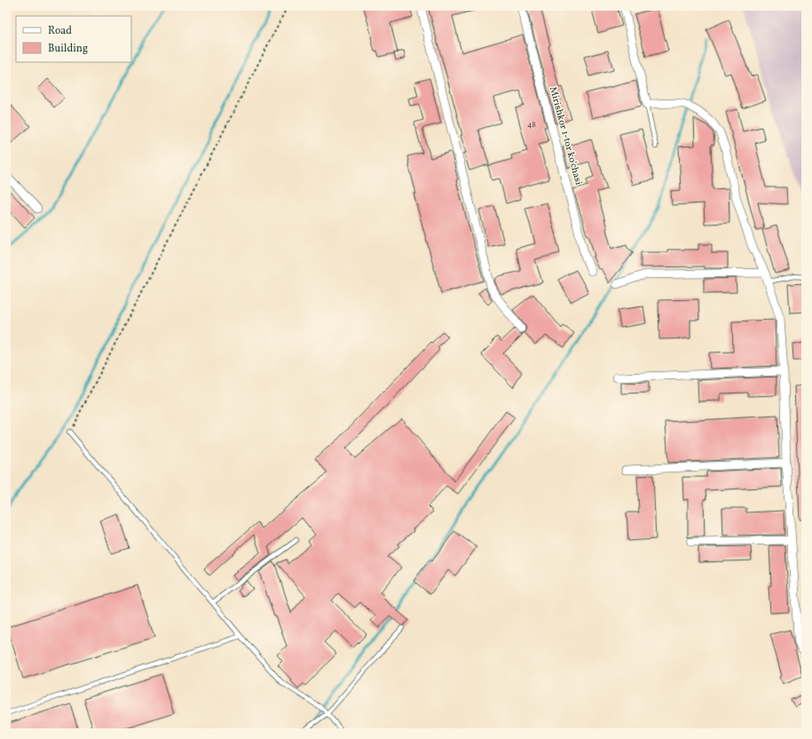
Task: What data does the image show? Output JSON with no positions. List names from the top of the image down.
{
  "streets": {
    "street": ["Mirishkor 1-tor ko'chasi"]
  },
  "house_numbers": ["48"],
  "legend": ["Road", "Building"]
}
